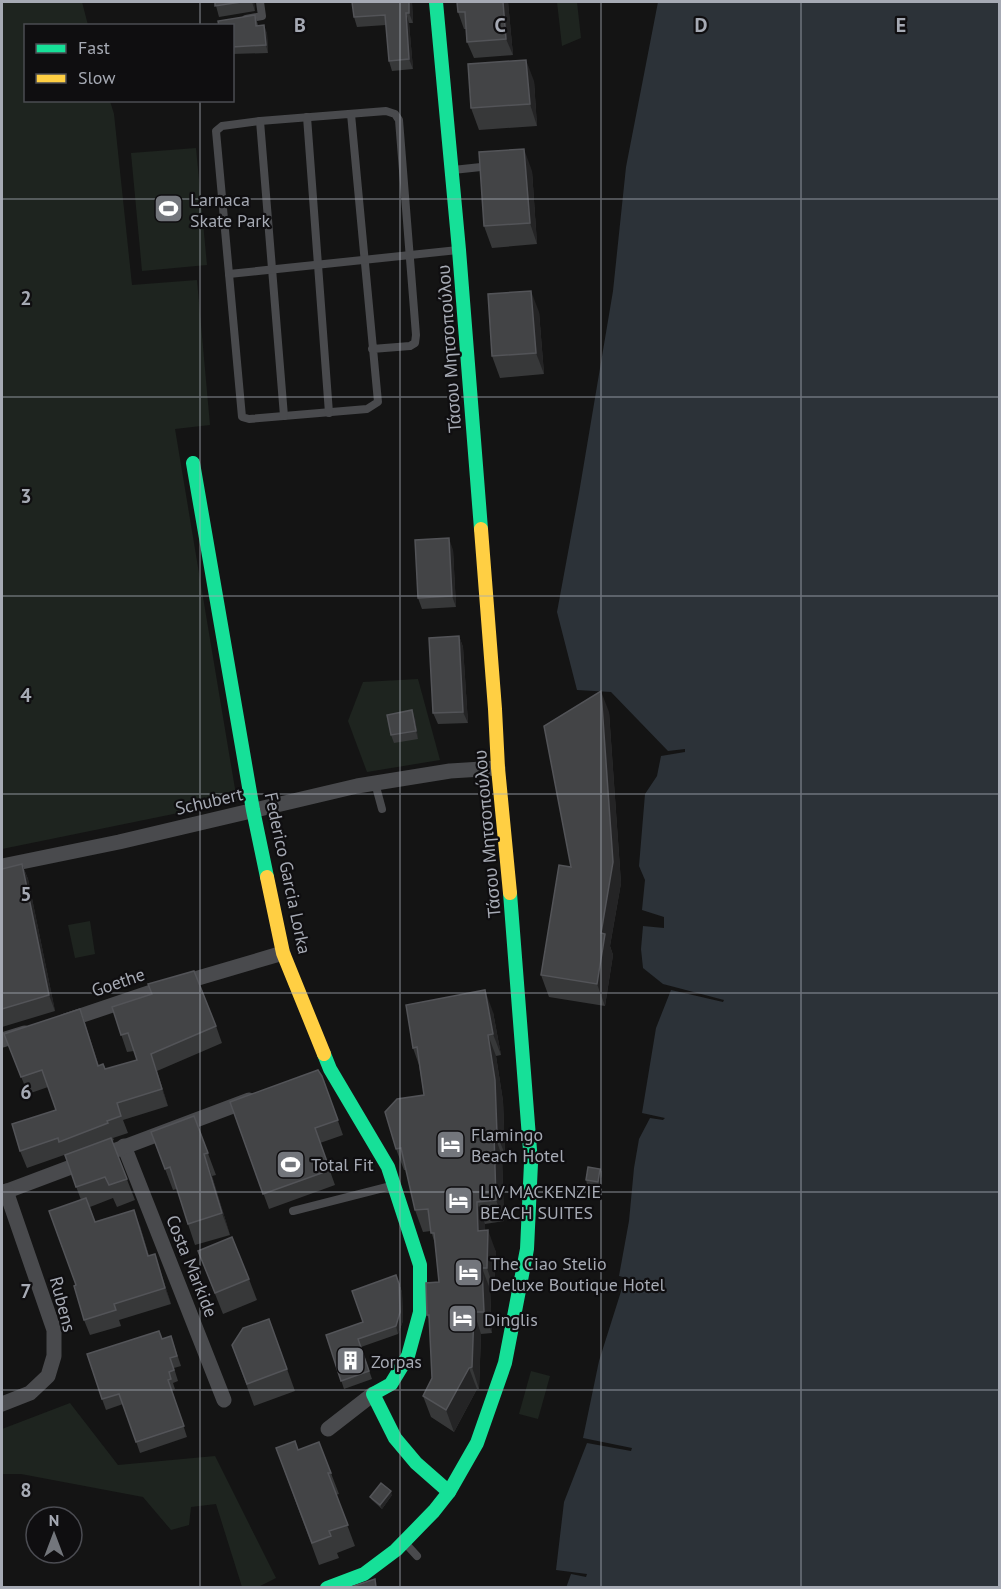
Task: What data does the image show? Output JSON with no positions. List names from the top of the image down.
{
  "streets": {
    "street": [
      "Τάσου Μητσοπούλου",
      "Schubert",
      "Federico Garcia Lorka",
      "Goethe",
      "Costa Markide",
      "Rubens"
    ]
  },
  "crossings": [
    ["Τάσου Μητσοπούλου", "Schubert"],
    ["Schubert", "Federico Garcia Lorka"],
    ["Federico Garcia Lorka", "Goethe"]
  ],
  "places": {
    "sports": ["Larnaca Skate Park", "Total Fit"],
    "hotel": [
      "Flamingo Beach Hotel",
      "LIV MACKENZIE BEACH SUITES",
      "The Ciao Stelio Deluxe Boutique Hotel",
      "Dinglis"
    ],
    "building": ["Zorpas"]
  },
  "legend": ["Fast", "Slow"],
  "north": "top",
  "grid": {
    "columns": [
      "B",
      "C",
      "D",
      "E"
    ],
    "rows": [
      "2",
      "3",
      "4",
      "5",
      "6",
      "7",
      "8"
    ]
  }
}
